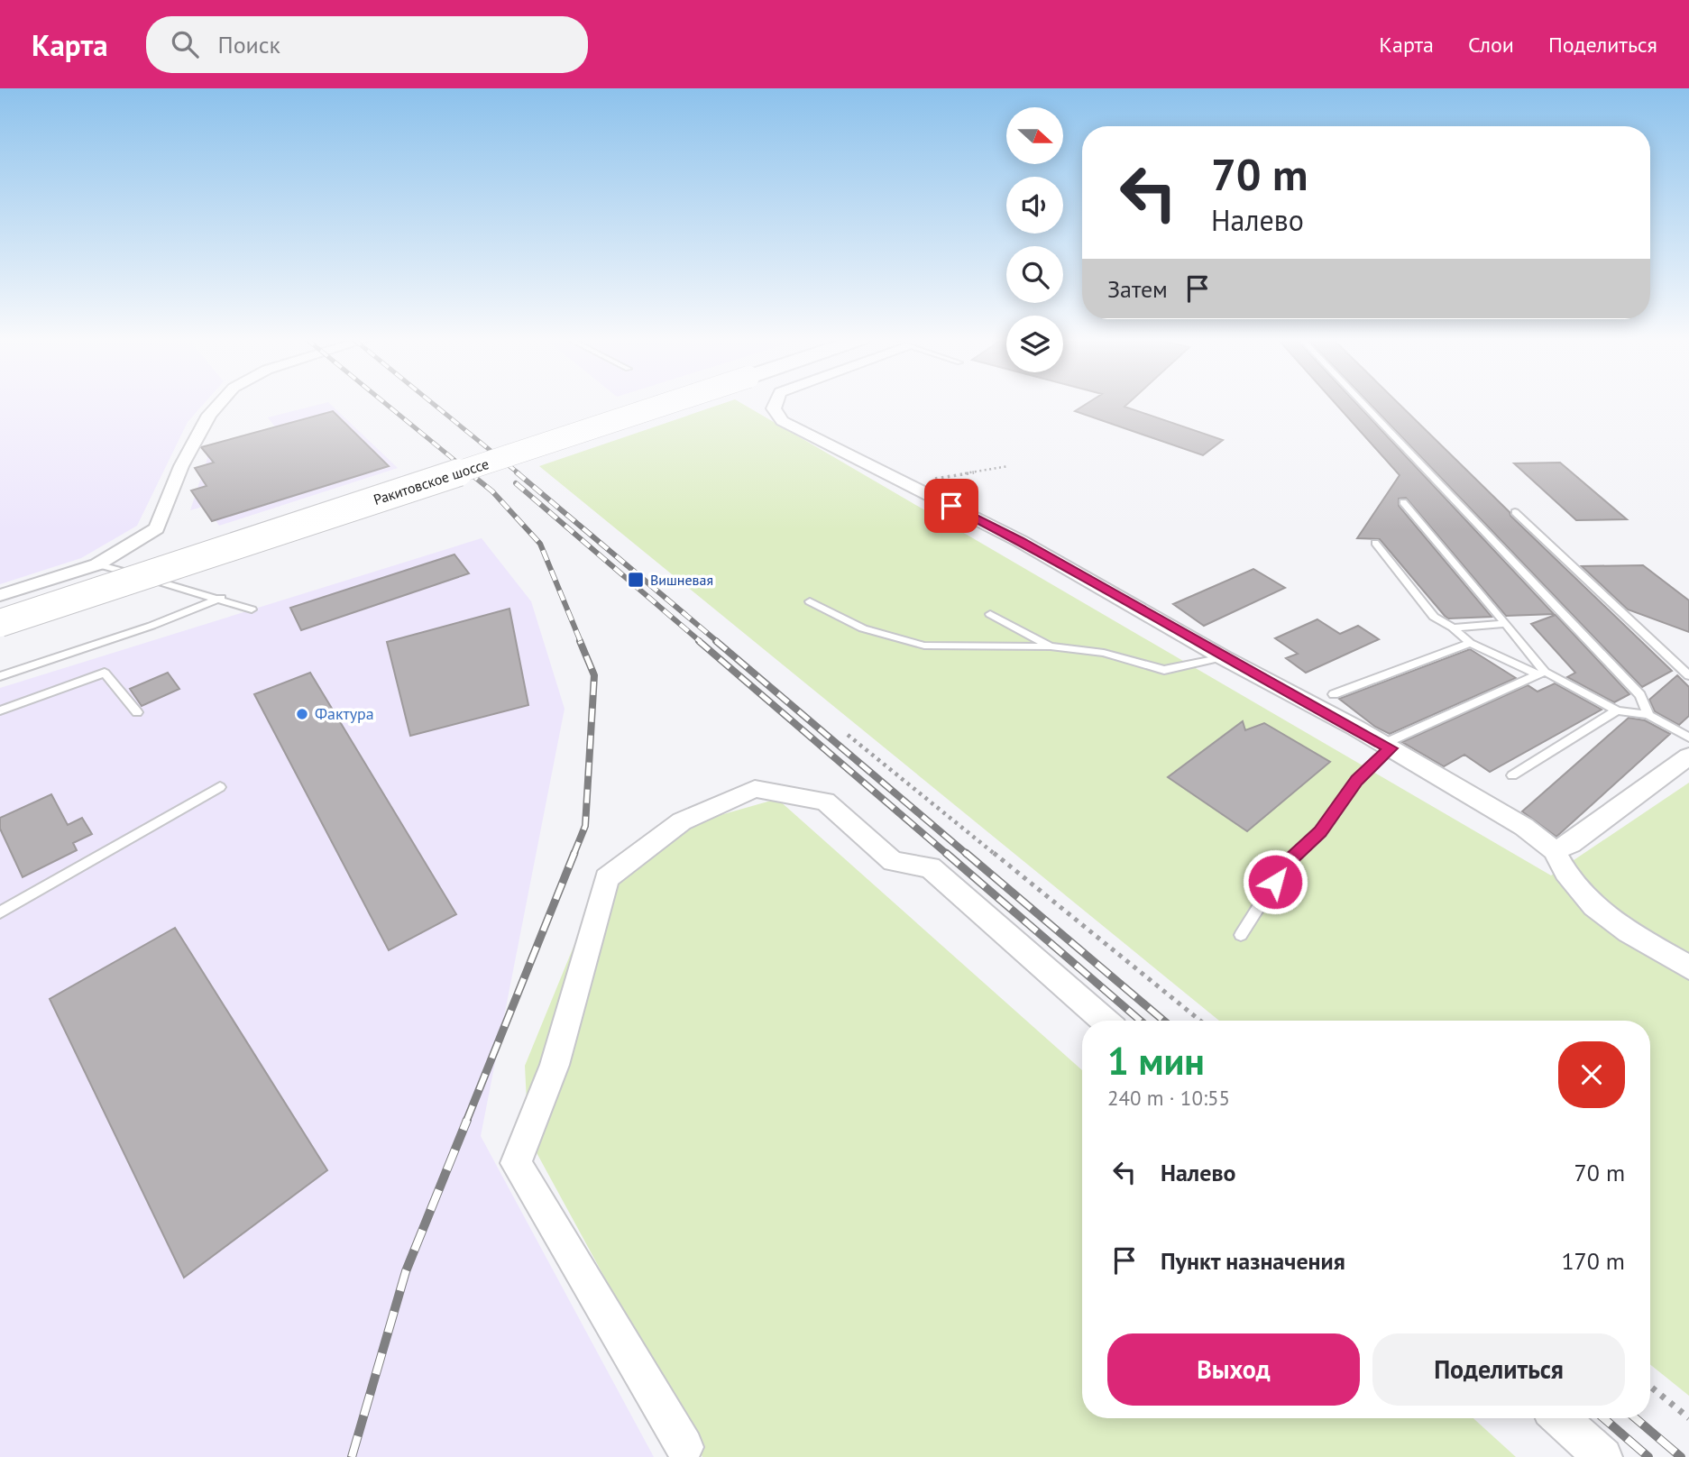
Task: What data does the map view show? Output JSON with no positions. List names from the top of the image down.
{
  "streets": {
    "main road": ["Ракитовское шоссе"]
  },
  "places": {
    "transit": ["Вишневая"],
    "other": ["Фактура"]
  },
  "north": "right",
  "page": {
    "header": "Карта",
    "search": "Поиск",
    "nav": ["Карта", "Слои", "Поделиться"],
    "turn": ["70 m", "Налево"],
    "then": "Затем",
    "heading": ["1 мин", "240 m · 10:55"],
    "list": [
      {
        "name": "Налево",
        "value": "70 m"
      },
      {
        "name": "Пункт назначения",
        "value": "170 m"
      }
    ],
    "buttons": ["Выход", "Поделиться"]
  }
}
